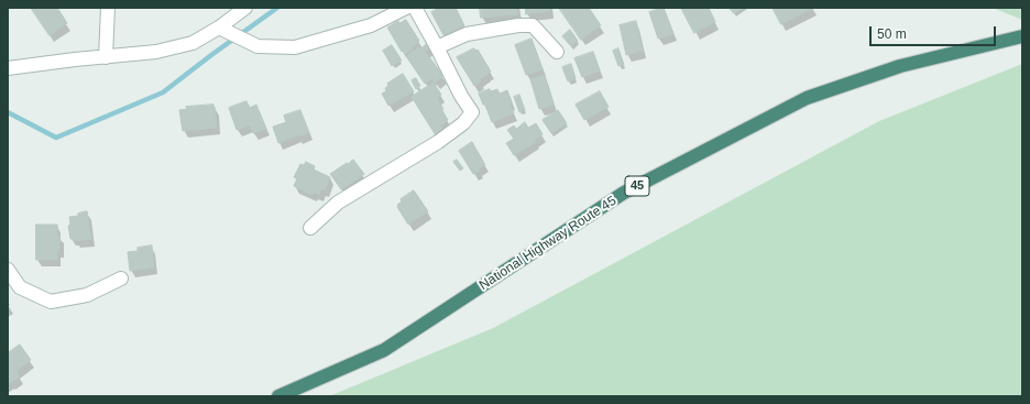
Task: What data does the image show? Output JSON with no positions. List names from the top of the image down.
{
  "streets": {
    "highway": ["45", "National Highway Route 45"]
  },
  "scale_bar": "50 m"
}
